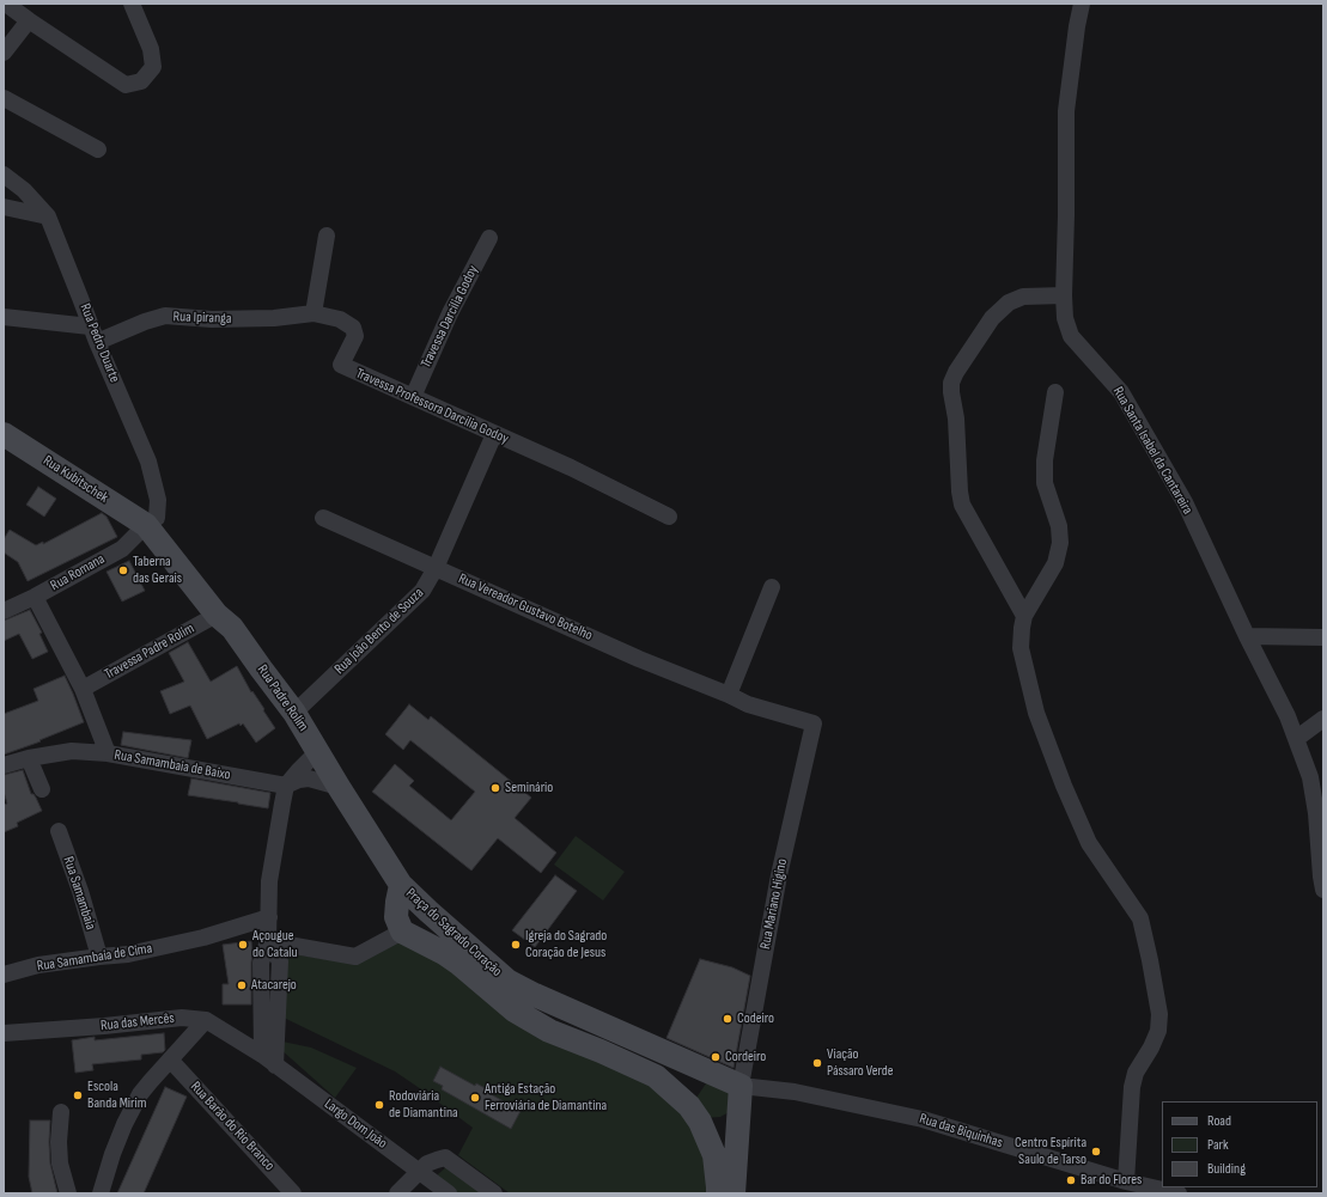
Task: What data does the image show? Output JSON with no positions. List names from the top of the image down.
{
  "streets": {
    "street": [
      "Travessa Darcilia Godoy",
      "Rua Ipiranga",
      "Rua Pedro Duarte",
      "Travessa Professora Darcilia Godoy",
      "Rua Santa Isabel da Cantareira",
      "Rua Kubitschek",
      "Rua Romana",
      "Rua Vereador Gustavo Botelho",
      "Rua João Bento de Souza",
      "Travessa Padre Rolim",
      "Rua Padre Rolim",
      "Rua Samambaia de Baixo",
      "Rua Samambaia",
      "Rua Mariano Higino",
      "Praça do Sagrado Coração",
      "Rua Samambaia de Cima",
      "Rua das Mercês",
      "Largo Dom João",
      "Rua Barão do Rio Branco",
      "Rua das Biquinhas"
    ]
  },
  "crossings": [
    ["Travessa Darcilia Godoy", "Travessa Professora Darcilia Godoy"],
    ["Rua Ipiranga", "Rua Pedro Duarte"],
    ["Rua Ipiranga", "Travessa Professora Darcilia Godoy"],
    ["Rua Pedro Duarte", "Rua Kubitschek"],
    ["Rua Pedro Duarte", "Rua Romana"],
    ["Rua Pedro Duarte", "Rua Padre Rolim"],
    ["Travessa Professora Darcilia Godoy", "Rua João Bento de Souza"],
    ["Rua Kubitschek", "Rua Romana"],
    ["Rua Kubitschek", "Rua Padre Rolim"],
    ["Rua Romana", "Rua Padre Rolim"],
    ["Rua Vereador Gustavo Botelho", "Rua João Bento de Souza"],
    ["Rua Vereador Gustavo Botelho", "Rua Mariano Higino"],
    ["Rua João Bento de Souza", "Rua Padre Rolim"],
    ["Travessa Padre Rolim", "Rua Padre Rolim"],
    ["Rua Padre Rolim", "Rua Samambaia de Baixo"],
    ["Rua Padre Rolim", "Praça do Sagrado Coração"],
    ["Rua Samambaia", "Rua Samambaia de Cima"],
    ["Rua Mariano Higino", "Praça do Sagrado Coração"],
    ["Rua Mariano Higino", "Rua das Biquinhas"],
    ["Praça do Sagrado Coração", "Rua das Biquinhas"],
    ["Rua das Mercês", "Largo Dom João"]
  ],
  "places": [
    "Taberna das Gerais",
    "Seminário",
    "Açougue do Catalu",
    "Igreja do Sagrado Coração de Jesus",
    "Atacarejo",
    "Codeiro",
    "Cordeiro",
    "Viação Pássaro Verde",
    "Escola Banda Mirim",
    "Antiga Estação Ferroviária de Diamantina",
    "Rodoviária de Diamantina",
    "Centro Espírita Saulo de Tarso",
    "Bar do Flores"
  ],
  "legend": ["Road", "Park", "Building"]
}
